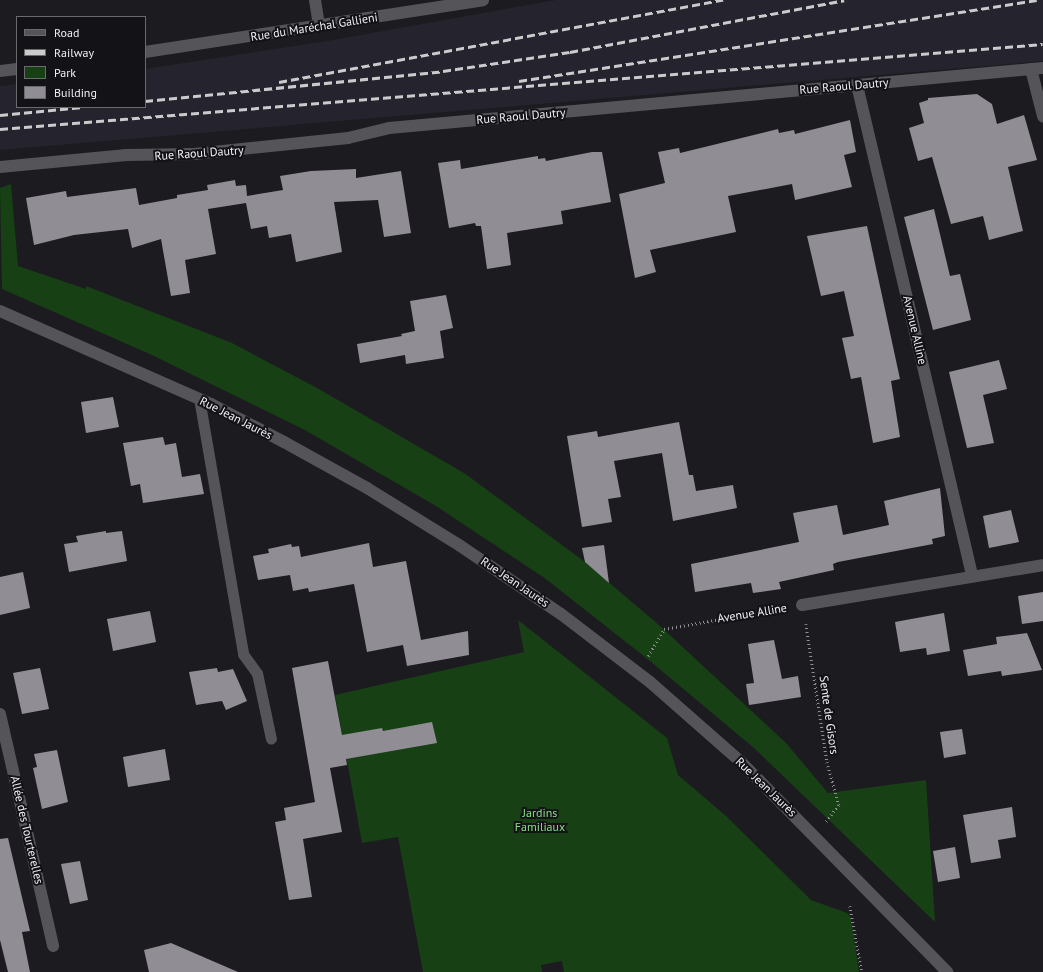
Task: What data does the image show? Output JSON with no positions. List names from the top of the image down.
{
  "streets": {
    "street": [
      "Rue du Maréchal Gallieni",
      "Rue Raoul Dautry",
      "Avenue Alline",
      "Rue Jean Jaurès",
      "Allée des Tourterelles"
    ],
    "path": ["Sente de Gisors"]
  },
  "crossings": [
    ["Rue Raoul Dautry", "Avenue Alline"],
    ["Avenue Alline", "Sente de Gisors"]
  ],
  "parks": ["Jardins Familiaux"],
  "legend": [
    "Road",
    "Railway",
    "Park",
    "Building"
  ]
}
